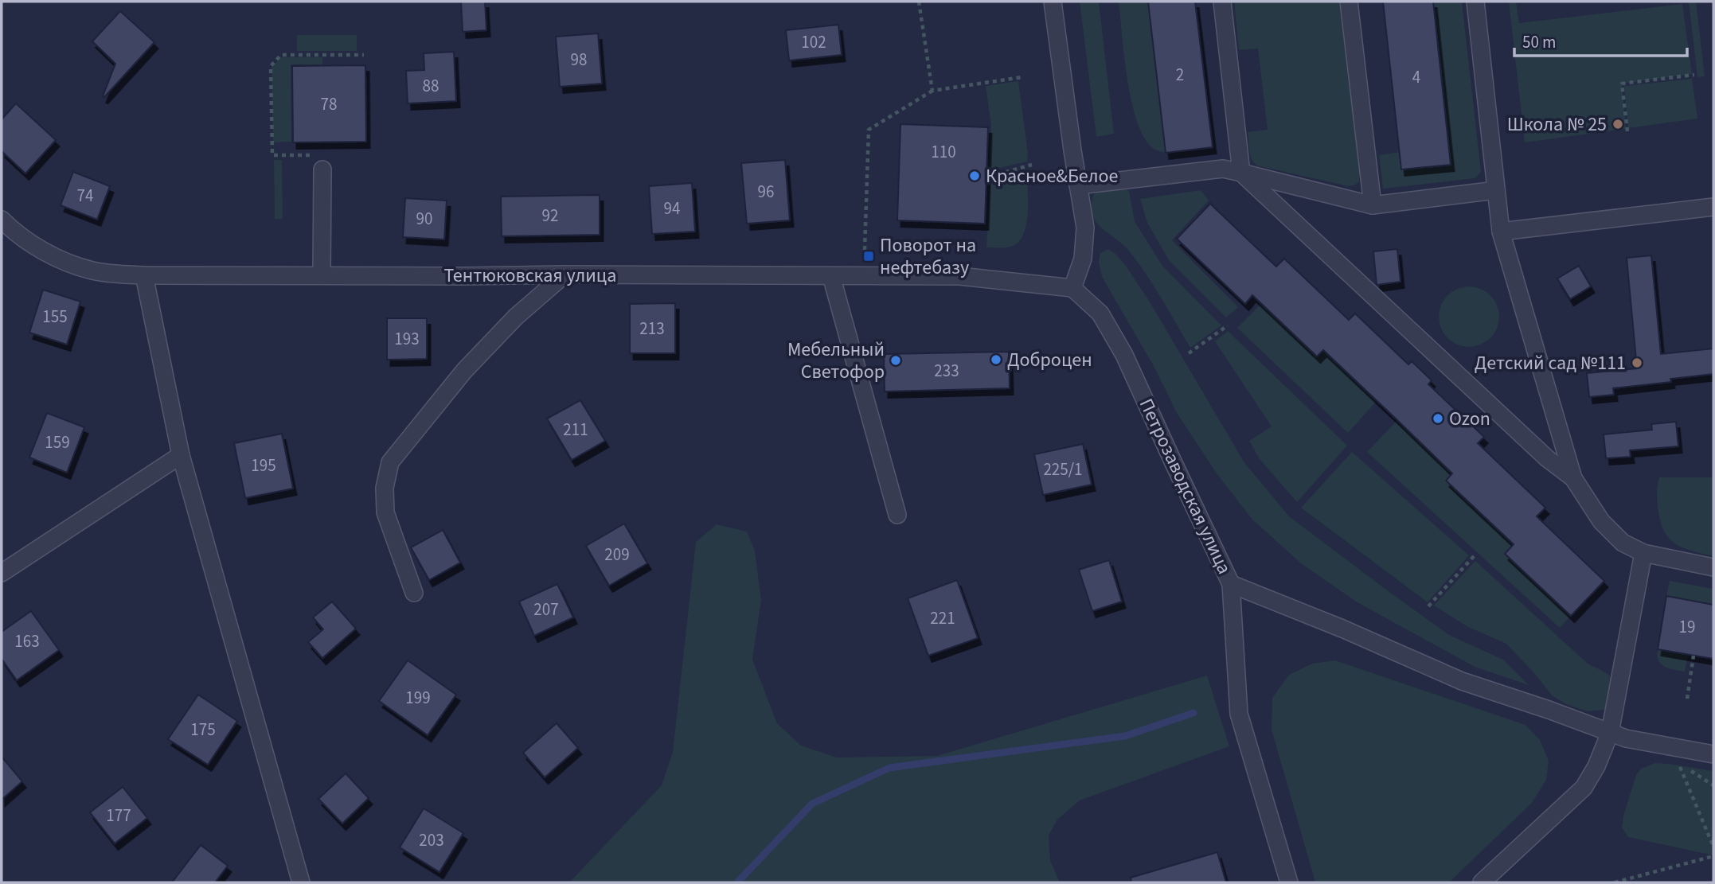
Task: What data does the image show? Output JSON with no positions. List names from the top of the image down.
{
  "streets": {
    "street": ["Тентюковская улица", "Петрозаводская улица"]
  },
  "crossings": [
    ["Тентюковская улица", "Петрозаводская улица"]
  ],
  "places": {
    "other": [
      "Школа № 25",
      "Красное&Белое",
      "Доброцен",
      "Мебельный Светофор",
      "Детский сад №111",
      "Ozon"
    ],
    "transit": ["Поворот на нефтебазу"]
  },
  "house_numbers": [
    "102",
    "98",
    "2",
    "4",
    "88",
    "78",
    "110",
    "96",
    "74",
    "94",
    "92",
    "90",
    "155",
    "213",
    "193",
    "233",
    "211",
    "159",
    "195",
    "225/1",
    "209",
    "207",
    "221",
    "19",
    "163",
    "199",
    "175",
    "177",
    "203"
  ],
  "scale_bar": "50 m"
}
